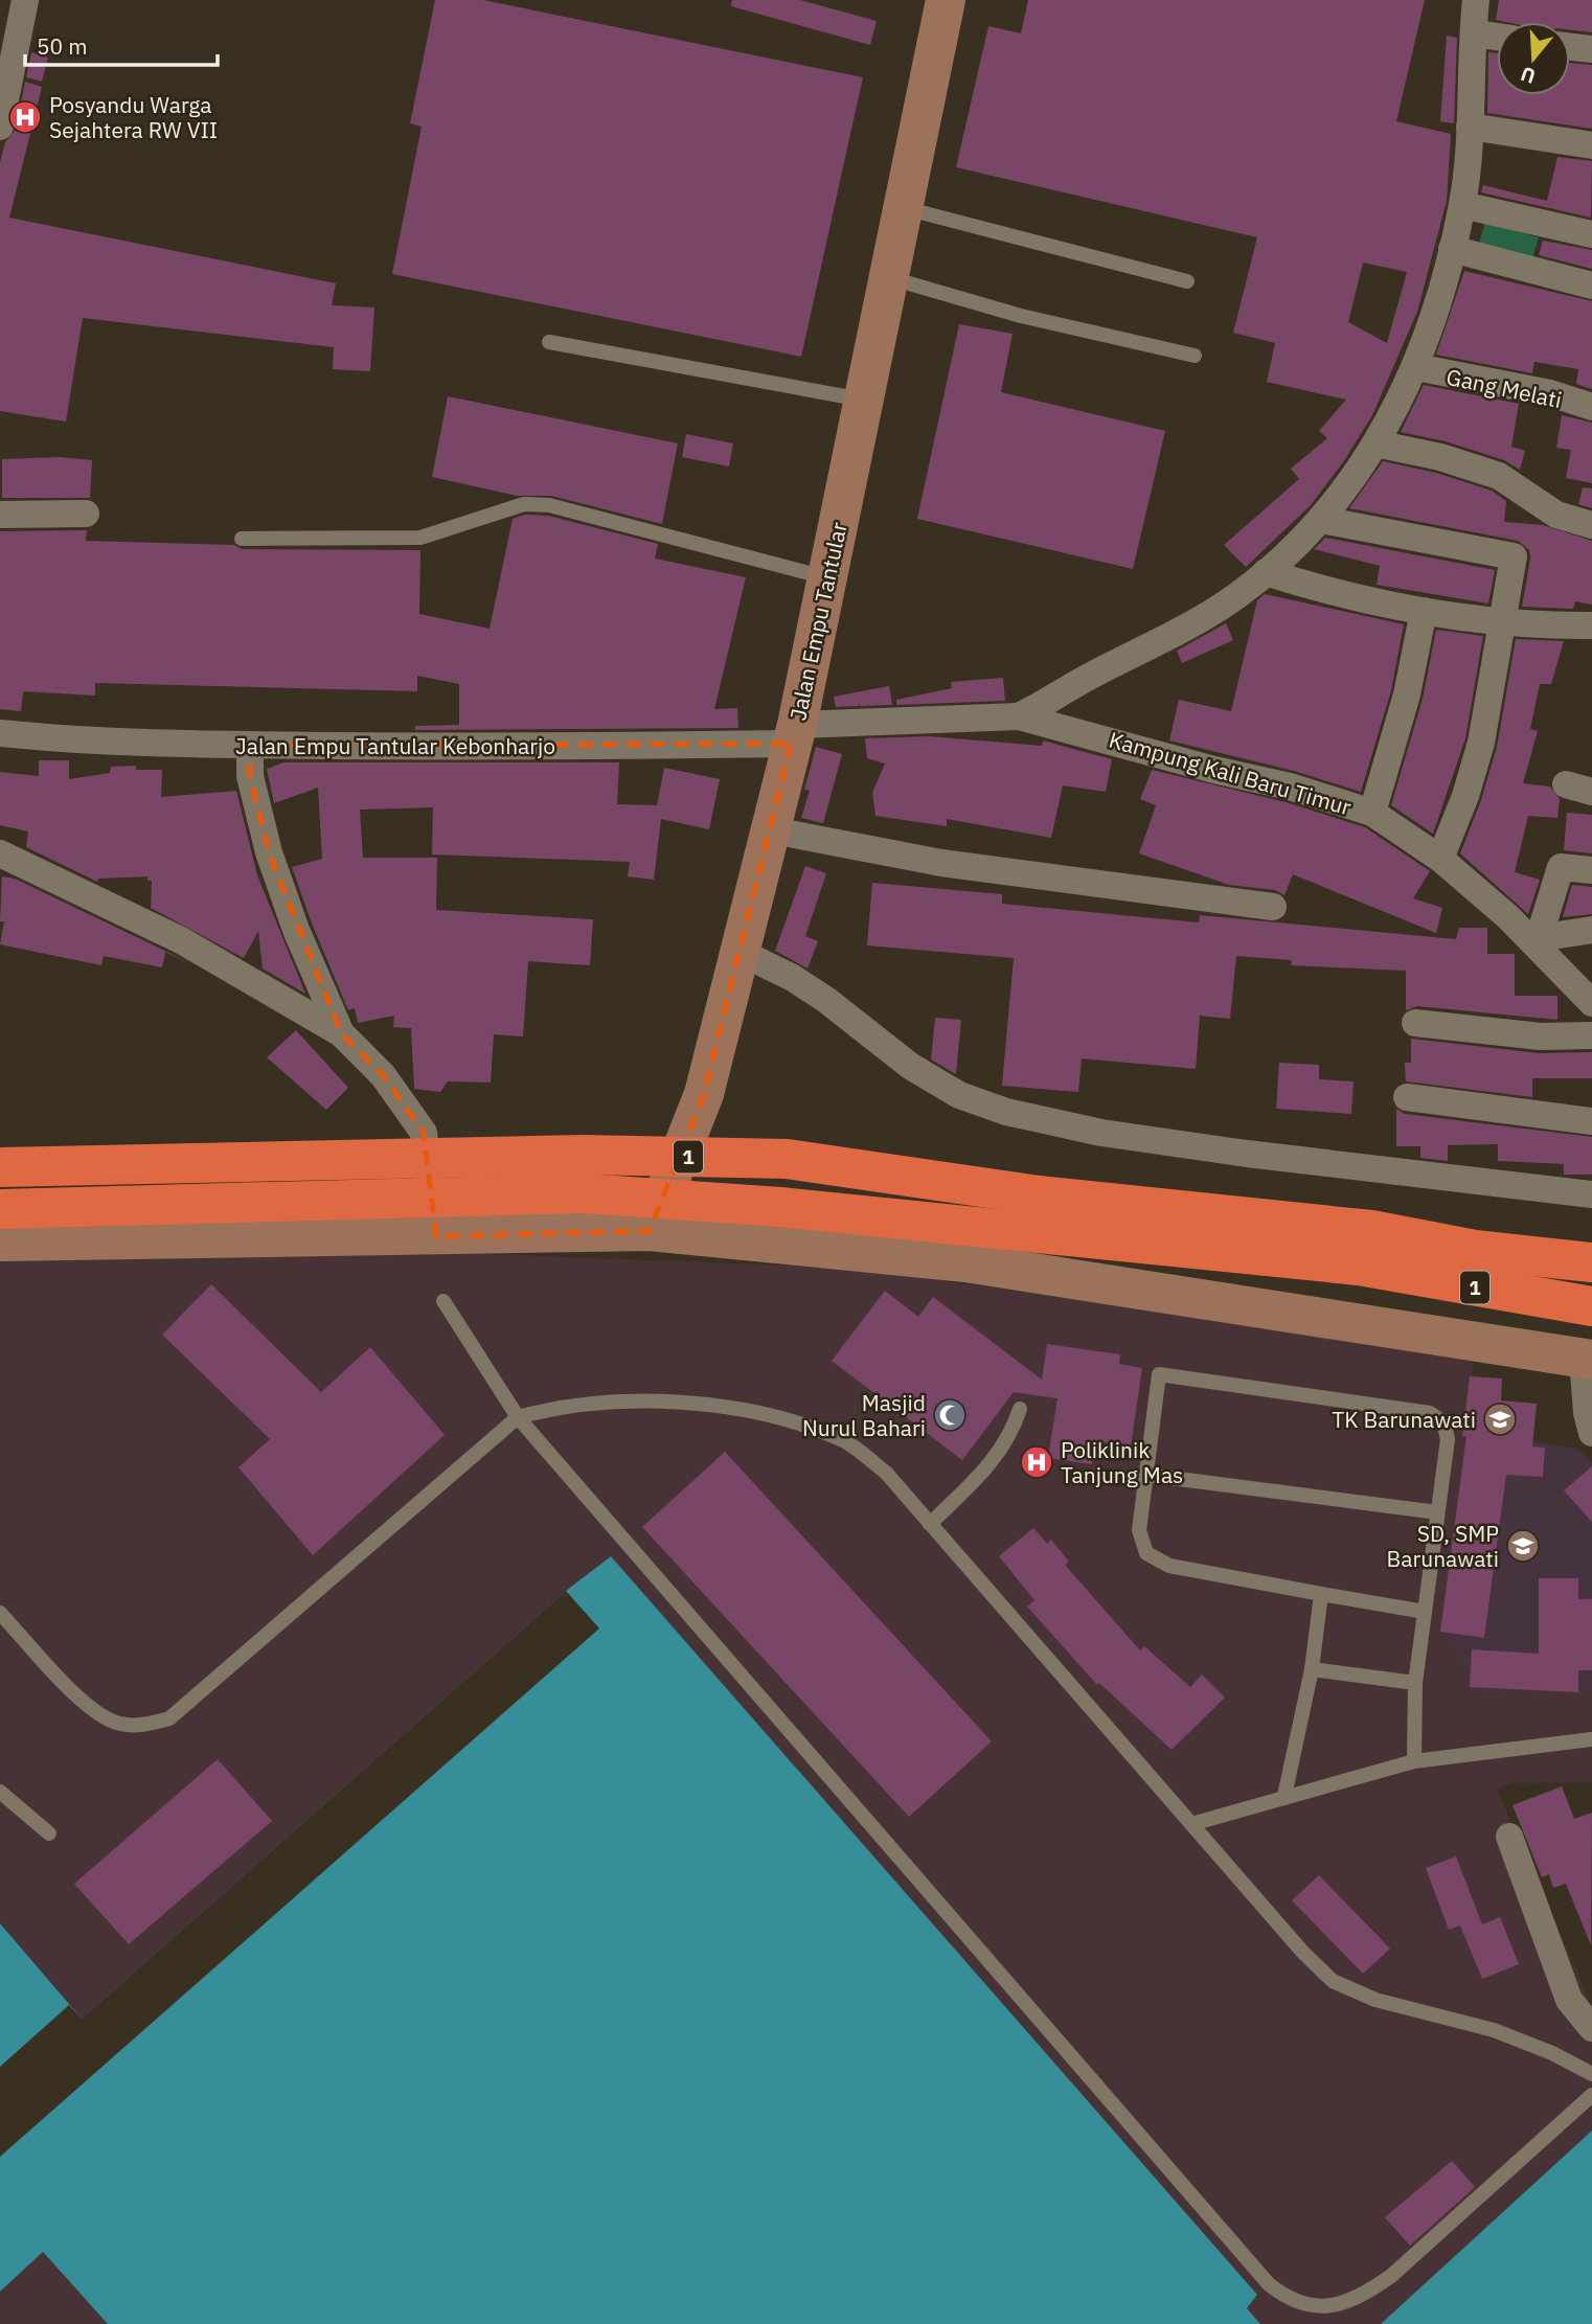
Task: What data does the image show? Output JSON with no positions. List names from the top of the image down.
{
  "streets": {
    "highway": ["1"],
    "street": [
      "Gang Melati",
      "Jalan Empu Tantular",
      "Jalan Empu Tantular Kebonharjo",
      "Kampung Kali Baru Timur"
    ]
  },
  "crossings": [
    ["Jalan Empu Tantular", "Jalan Empu Tantular Kebonharjo"],
    ["Jalan Empu Tantular", "Kampung Kali Baru Timur"],
    ["Jalan Empu Tantular Kebonharjo", "Kampung Kali Baru Timur"]
  ],
  "places": {
    "hospital": ["Posyandu Warga Sejahtera RW VII", "Poliklinik Tanjung Mas"],
    "mosque": ["Masjid Nurul Bahari"],
    "school or university": ["TK Barunawati", "SD, SMP Barunawati"]
  },
  "scale_bar": "50 m",
  "north": "bottom"
}
